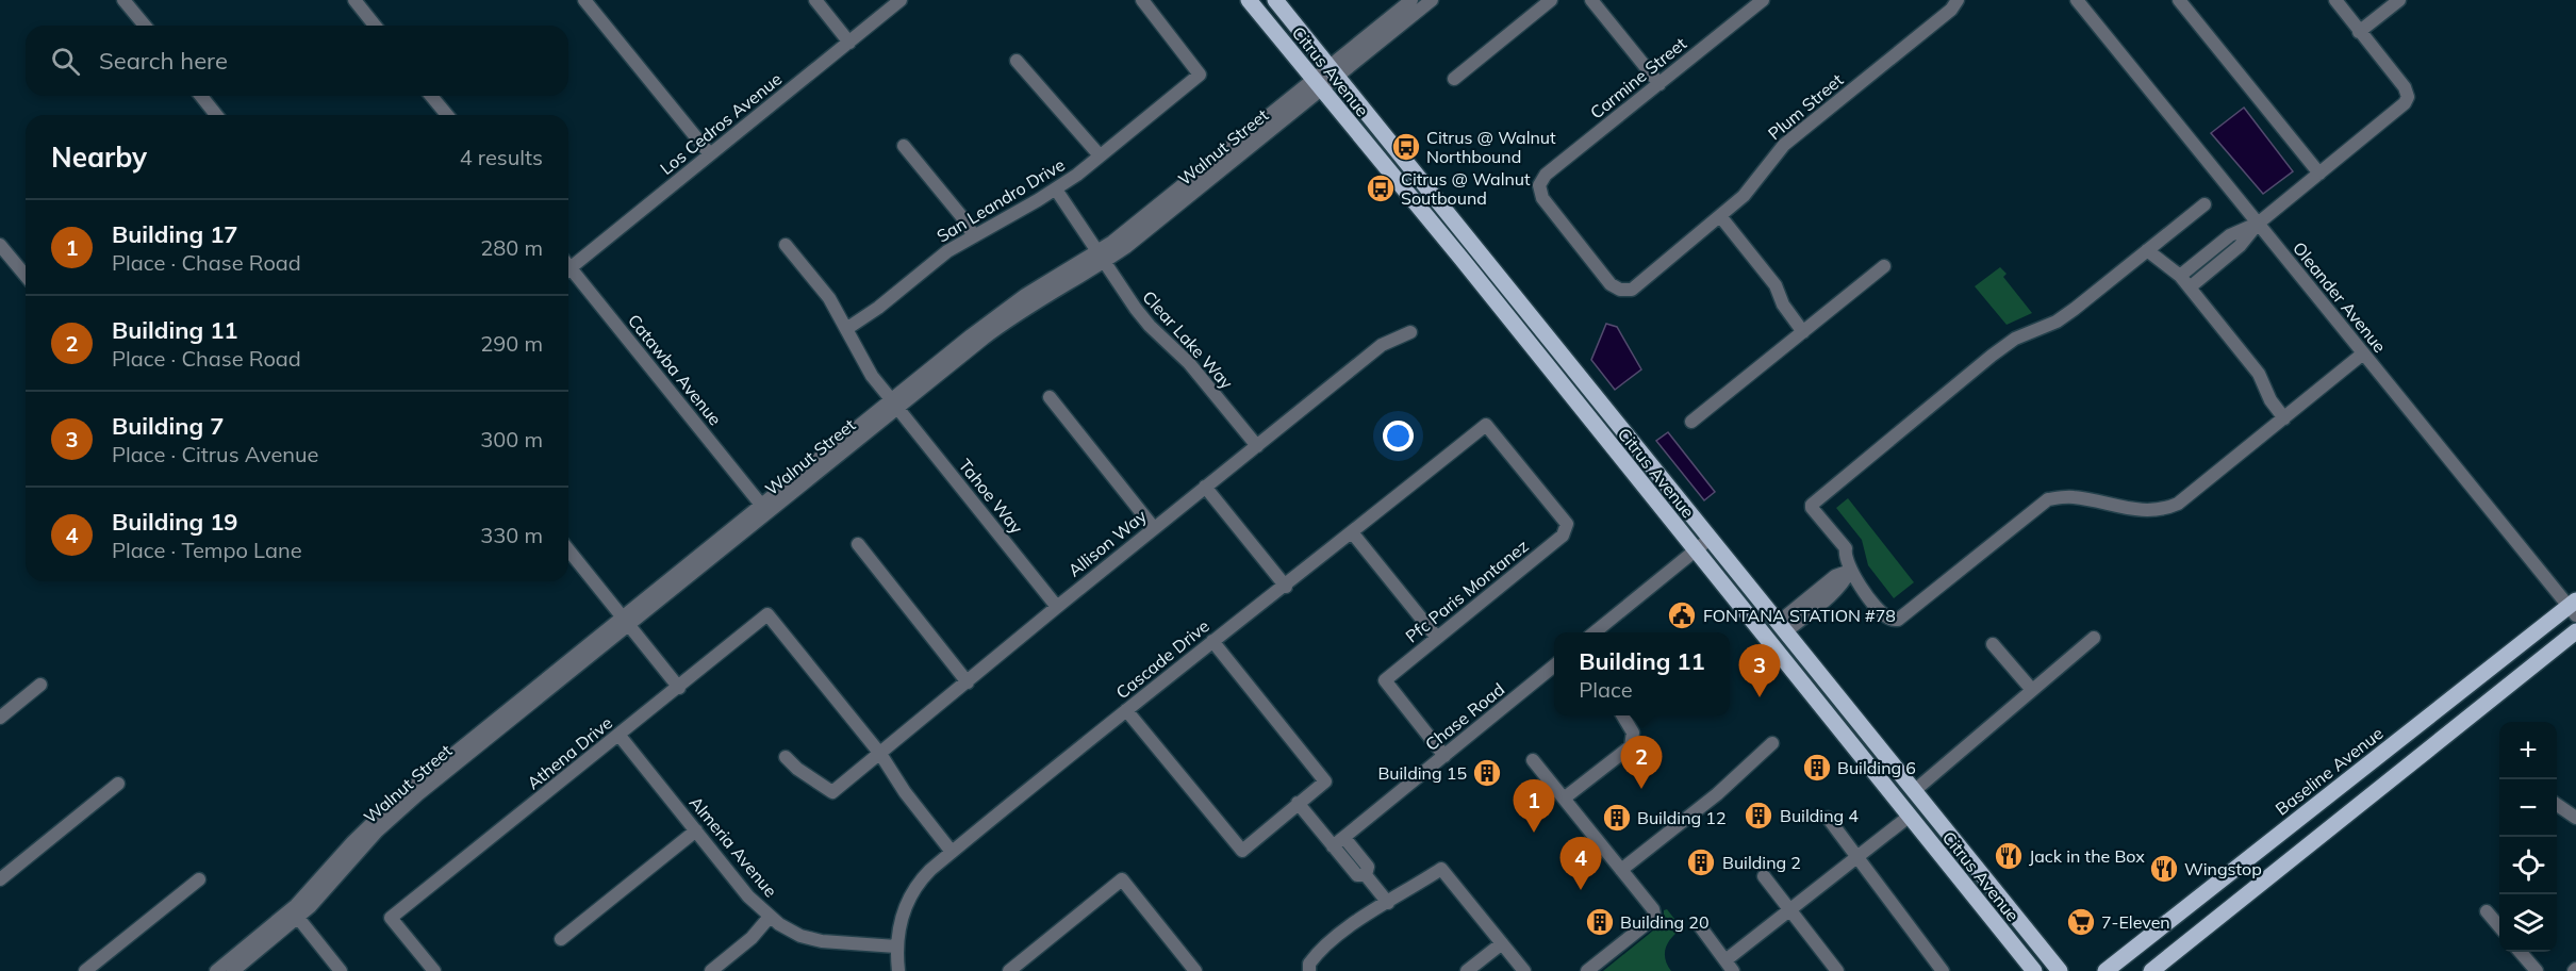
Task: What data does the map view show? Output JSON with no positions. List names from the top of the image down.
{
  "streets": {
    "main road": ["Citrus Avenue", "Baseline Avenue"],
    "street": [
      "Carmine Street",
      "Plum Street",
      "Los Cedros Avenue",
      "Walnut Street",
      "San Leandro Drive",
      "Oleander Avenue",
      "Clear Lake Way",
      "Catawba Avenue",
      "Tahoe Way",
      "Allison Way",
      "Pfc Paris Montanez",
      "Cascade Drive",
      "Chase Road",
      "Athena Drive",
      "Almeria Avenue"
    ]
  },
  "crossings": [
    ["Citrus Avenue", "Walnut Street"],
    ["Carmine Street", "Plum Street"],
    ["Walnut Street", "Clear Lake Way"],
    ["Walnut Street", "Catawba Avenue"],
    ["Walnut Street", "Tahoe Way"],
    ["San Leandro Drive", "Clear Lake Way"],
    ["San Leandro Drive", "Tahoe Way"],
    ["Oleander Avenue", "Baseline Avenue"],
    ["Clear Lake Way", "Allison Way"],
    ["Tahoe Way", "Allison Way"],
    ["Allison Way", "Athena Drive"],
    ["Pfc Paris Montanez", "Cascade Drive"],
    ["Pfc Paris Montanez", "Chase Road"],
    ["Cascade Drive", "Almeria Avenue"],
    ["Athena Drive", "Almeria Avenue"]
  ],
  "places": {
    "bus stop": ["Citrus @ Walnut Northbound", "Citrus @ Walnut Soutbound"],
    "public building": ["FONTANA STATION #78"],
    "building": [
      "Building 6",
      "Building 15",
      "Building 4",
      "Building 12",
      "Building 2",
      "Building 20"
    ],
    "restaurant": ["Jack in the Box", "Wingstop"],
    "supermarket": ["7-Eleven"]
  },
  "page": {
    "search": "Search here",
    "heading": ["Nearby", "4 results"],
    "list": [
      {
        "mark": "1",
        "name": "Building 17",
        "note": "Place · Chase Road",
        "value": "280 m"
      },
      {
        "mark": "2",
        "name": "Building 11",
        "note": "Place · Chase Road",
        "value": "290 m"
      },
      {
        "mark": "3",
        "name": "Building 7",
        "note": "Place · Citrus Avenue",
        "value": "300 m"
      },
      {
        "mark": "4",
        "name": "Building 19",
        "note": "Place · Tempo Lane",
        "value": "330 m"
      }
    ],
    "popup": ["Building 11", "Place"],
    "pins": [
      "3",
      "2",
      "1",
      "4"
    ],
    "map_buttons": ["+", "−"]
  }
}
